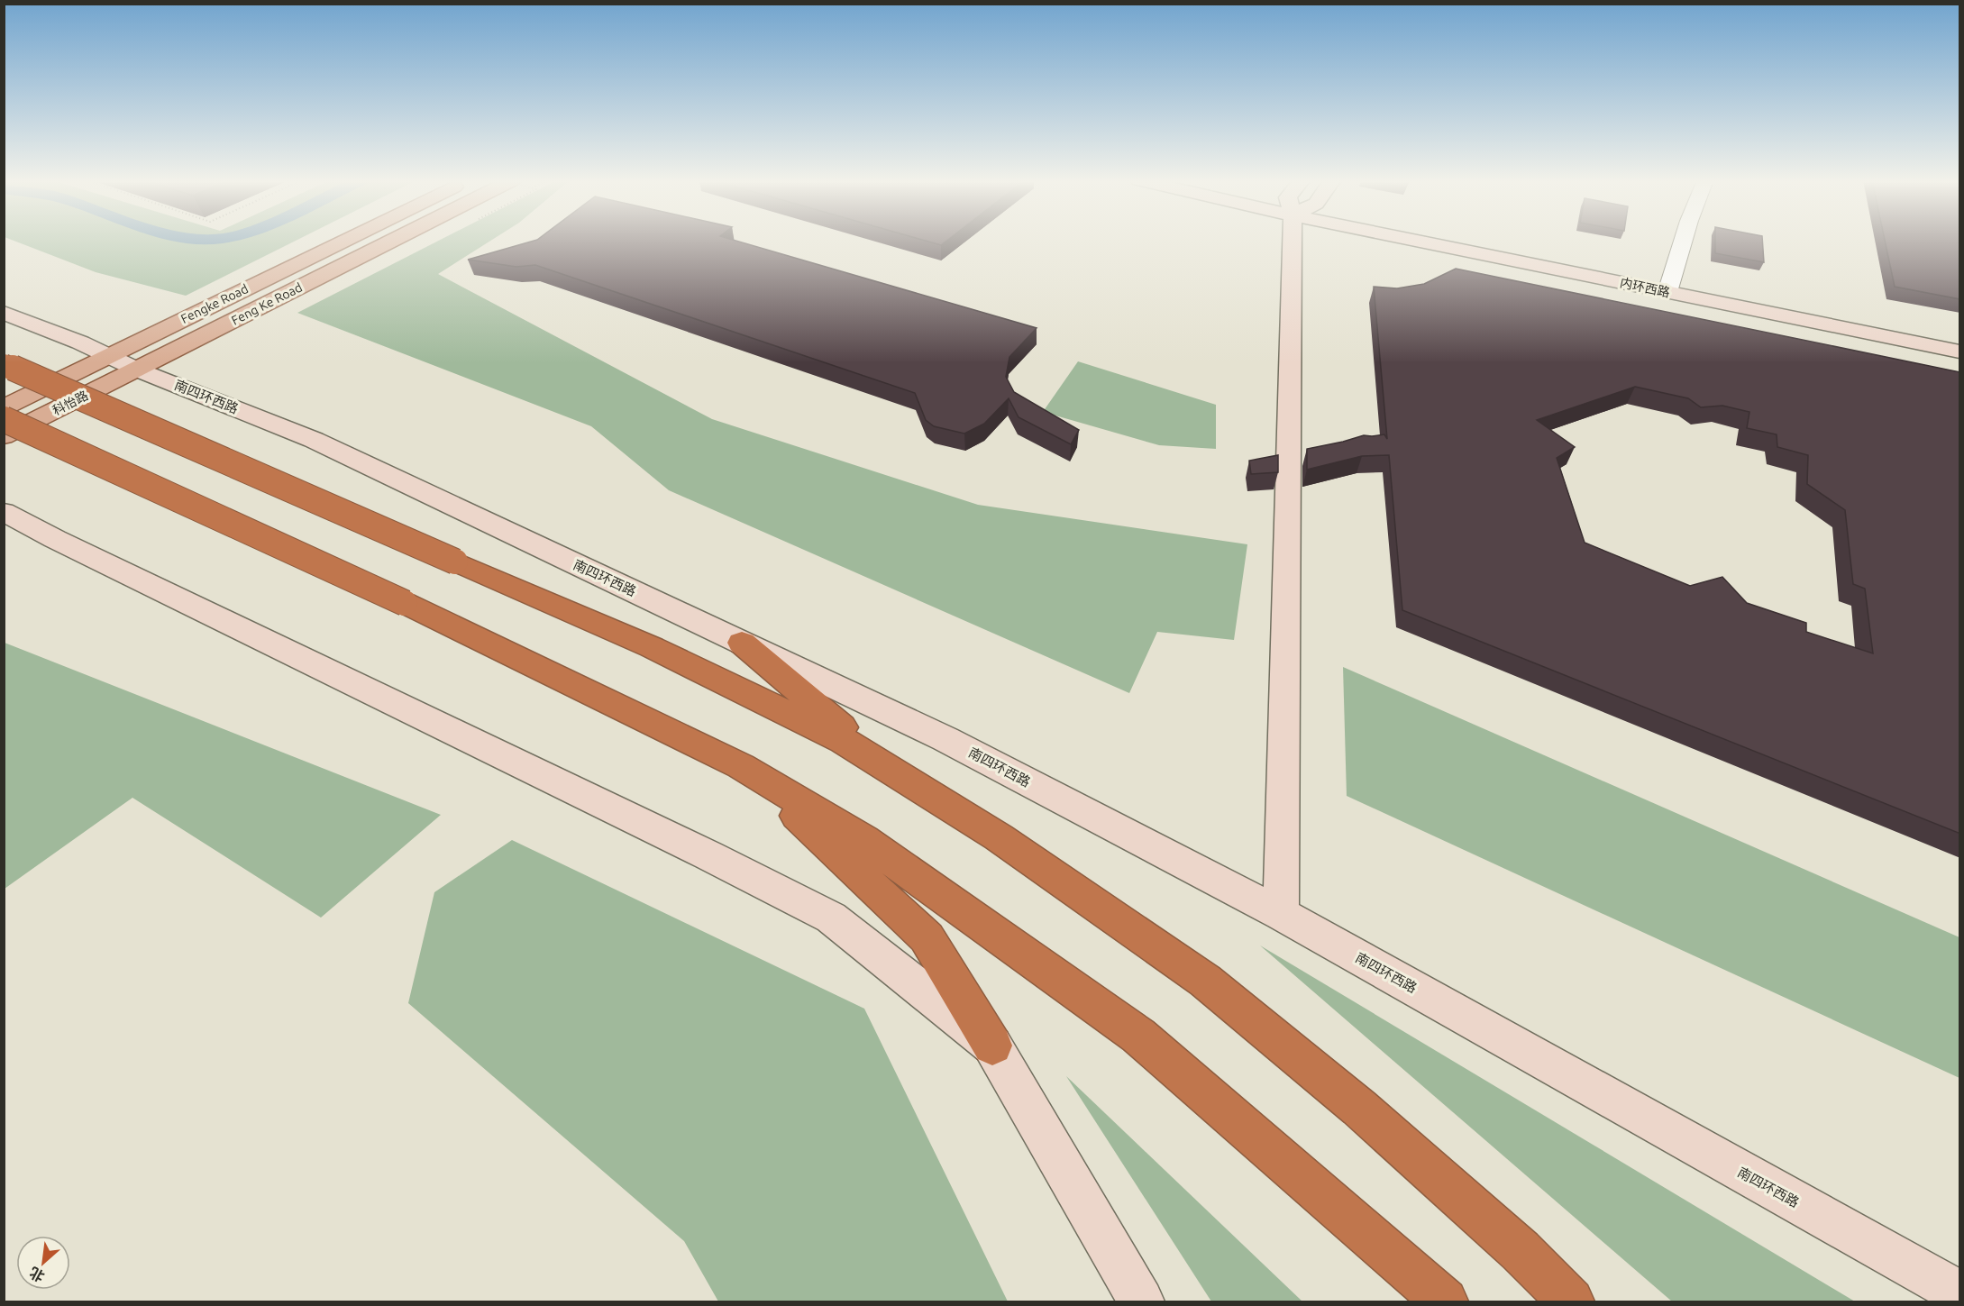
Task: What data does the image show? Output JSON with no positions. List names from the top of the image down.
{
  "streets": {
    "main road": [
      "内环西路",
      "Fengke Road",
      "Feng Ke Road",
      "南四环西路",
      "科怡路"
    ]
  },
  "crossings": [
    ["Fengke Road", "Feng Ke Road"],
    ["Fengke Road", "南四环西路"],
    ["Fengke Road", "科怡路"],
    ["Feng Ke Road", "南四环西路"],
    ["Feng Ke Road", "科怡路"],
    ["南四环西路", "科怡路"]
  ],
  "north": "bottom left"
}
